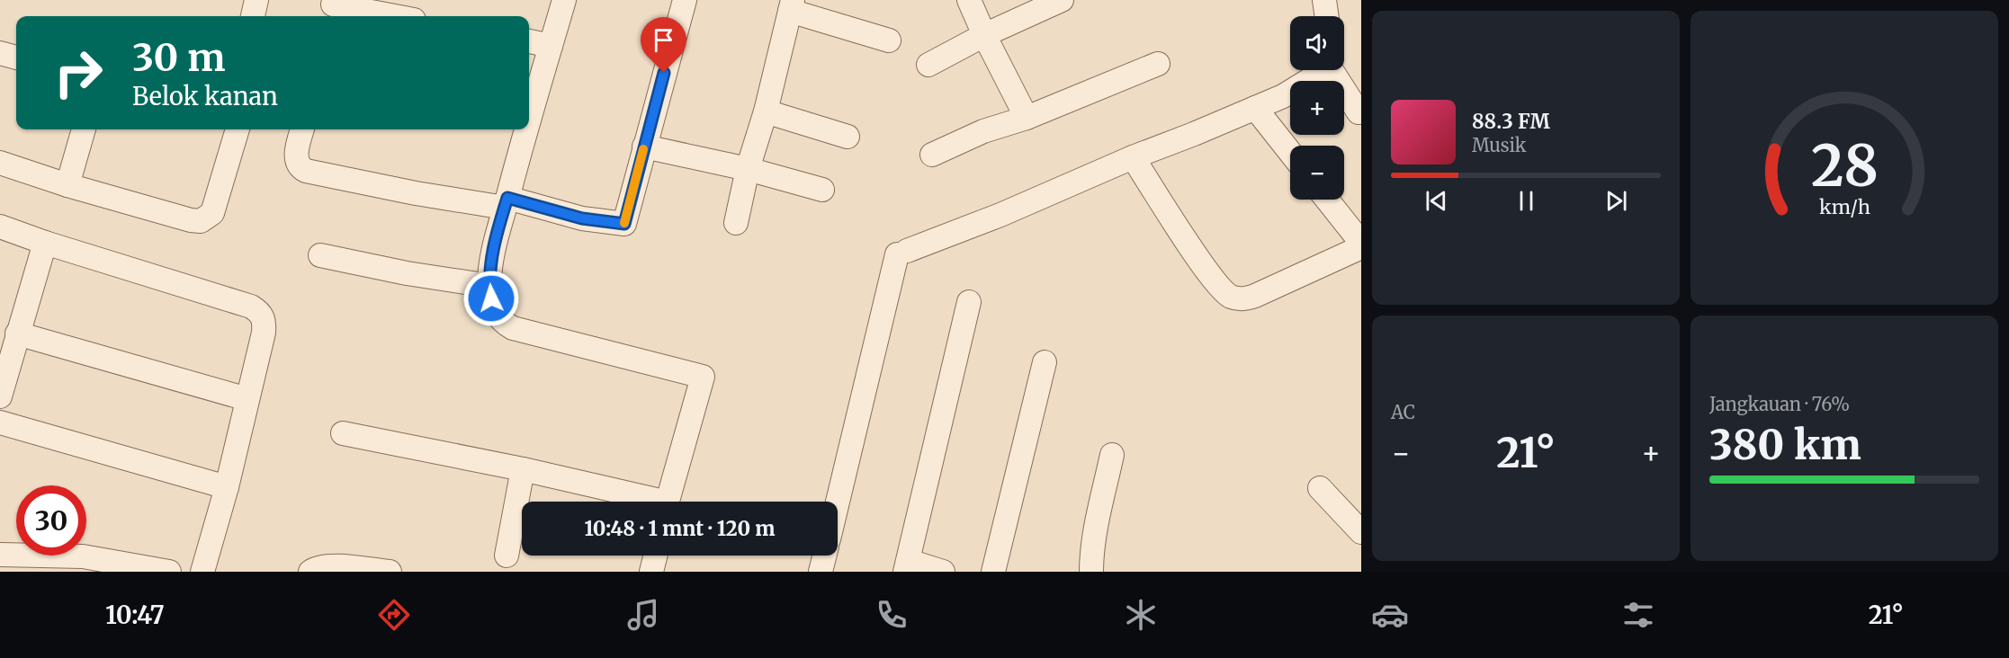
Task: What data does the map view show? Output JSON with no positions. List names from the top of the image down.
{
  "page": {
    "map_buttons": ["+", "−"],
    "turn": ["30 m", "Belok kanan"],
    "song": ["88.3 FM", "Musik"],
    "tile": [
      "AC",
      ["Jangkauan · 76%", "380 km"]
    ],
    "heat": ["−", "21°", "+"],
    "limit": "30",
    "trip": "10:48 · 1 mnt · 120 m",
    "tabs": ["10:47", "21°"],
    "gauge": ["28", "km/h"]
  }
}
